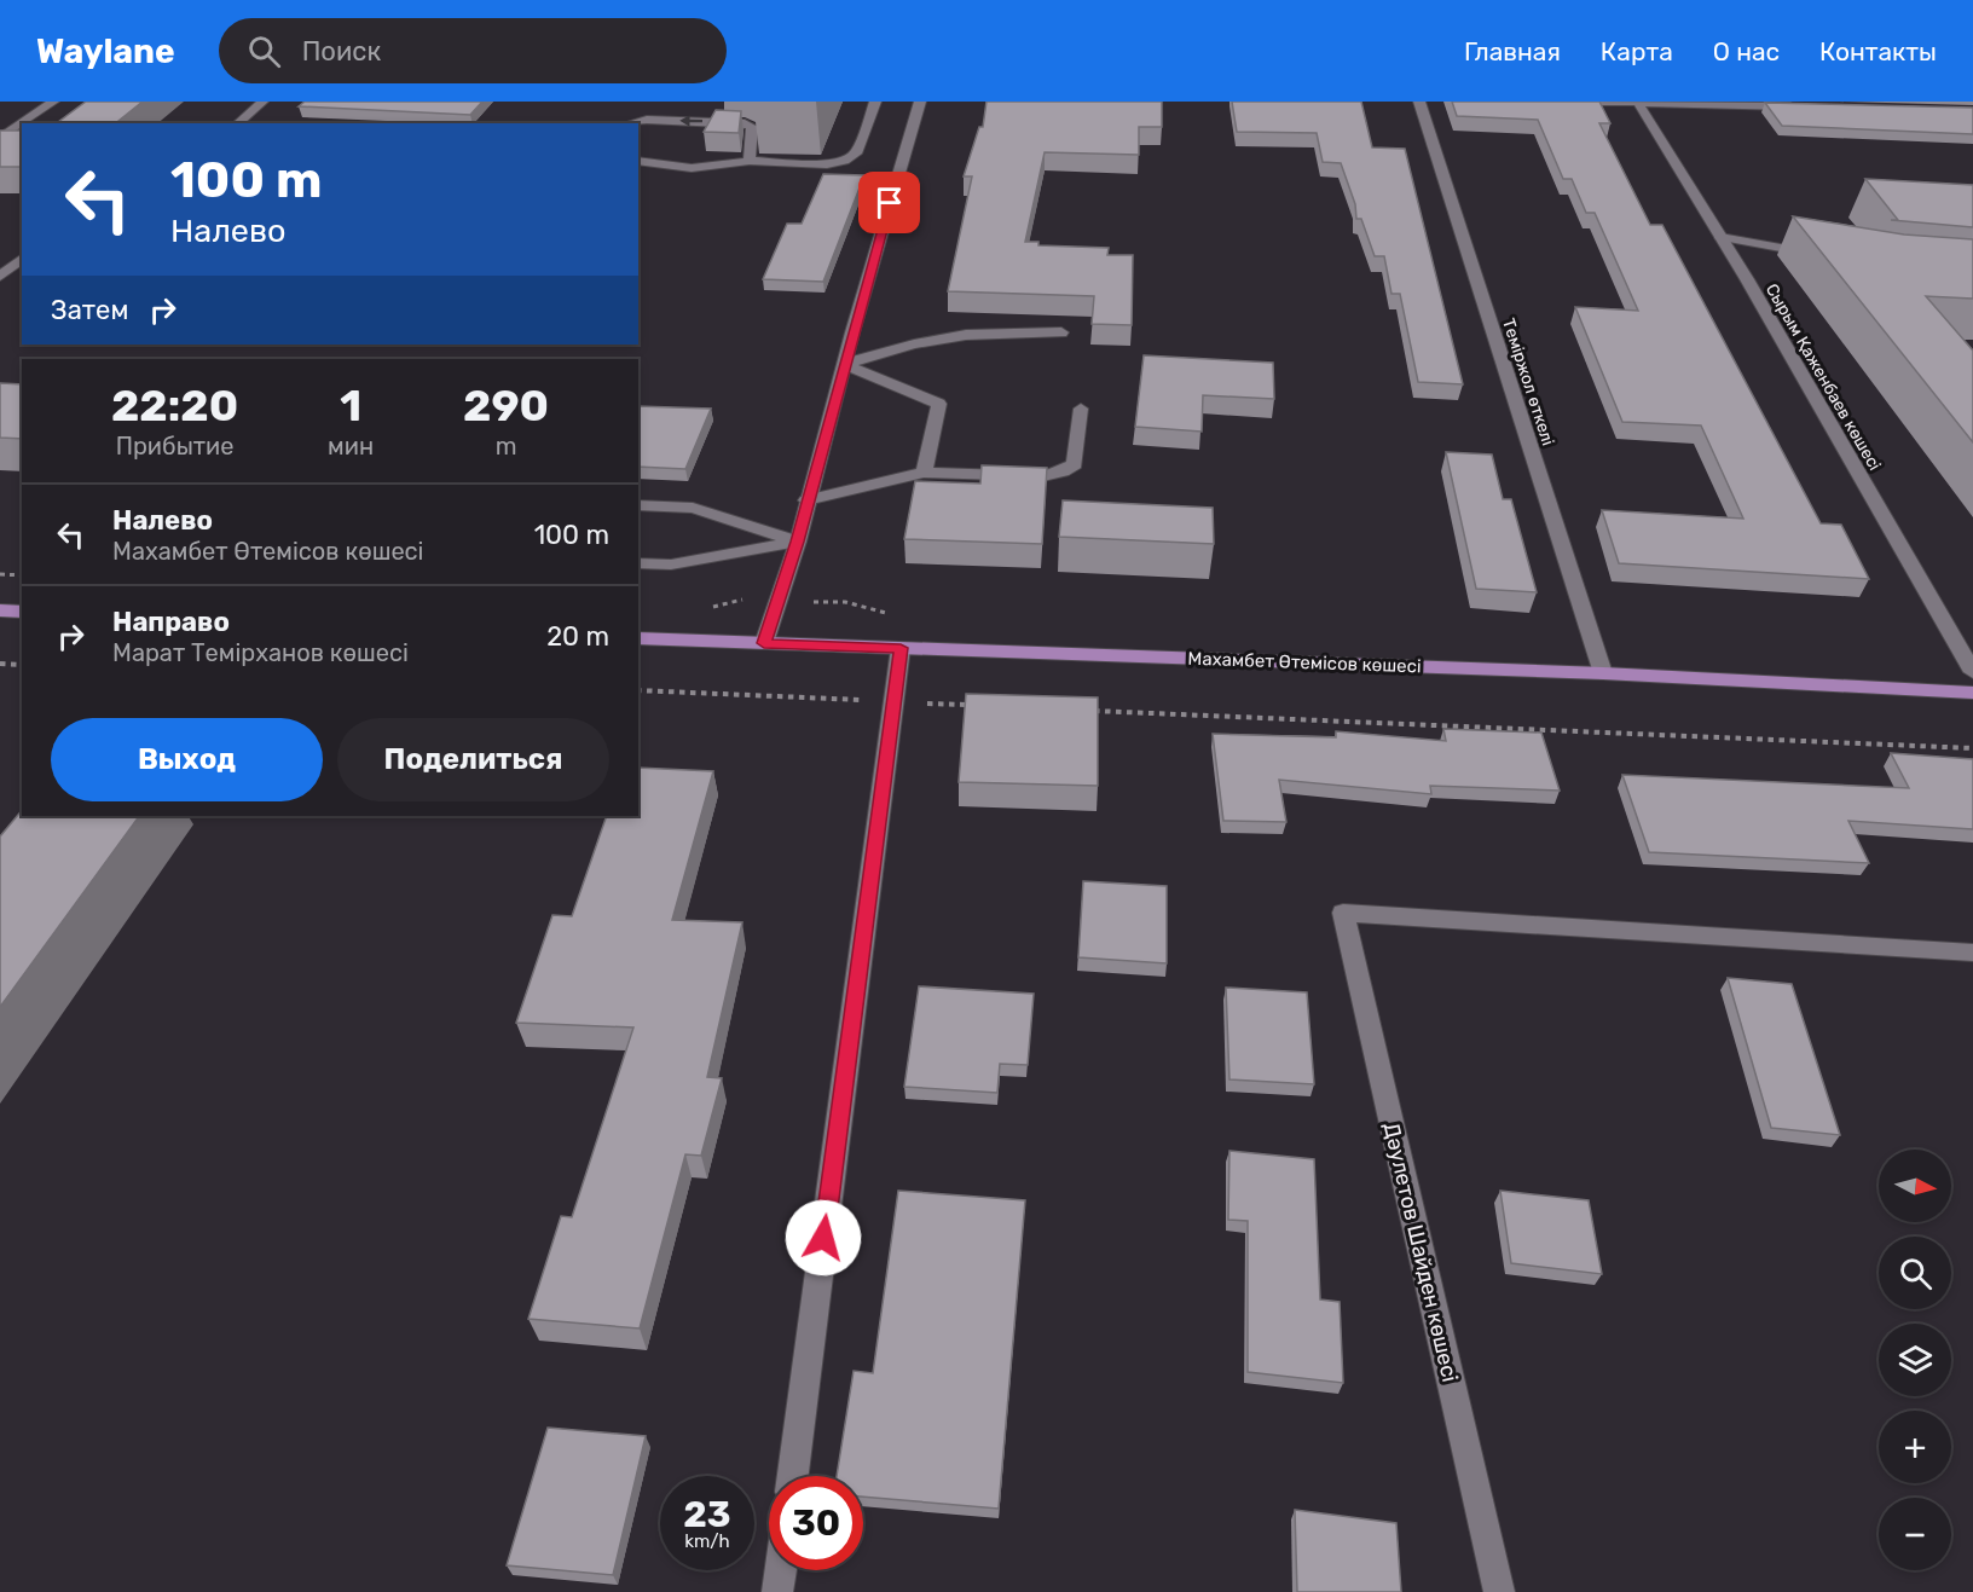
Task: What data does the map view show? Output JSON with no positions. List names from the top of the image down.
{
  "streets": {
    "main road": ["Махамбет Өтемісов көшесі"],
    "street": ["Сырым Қаженбаев көшесі", "Теміржол өткелі", "Дәулетов Шайден көшесі"]
  },
  "crossings": [
    ["Теміржол өткелі", "Махамбет Өтемісов көшесі"]
  ],
  "north": "right",
  "page": {
    "header": "Waylane",
    "search": "Поиск",
    "nav": [
      "Главная",
      "Карта",
      "О нас",
      "Контакты"
    ],
    "turn": ["100 m", "Налево"],
    "then": "Затем",
    "eta": [
      "22:20",
      "Прибытие",
      "1",
      "мин",
      "290",
      "m"
    ],
    "list": [
      {
        "name": "Налево",
        "note": "Махамбет Өтемісов көшесі",
        "value": "100 m"
      },
      {
        "name": "Направо",
        "note": "Марат Темірханов көшесі",
        "value": "20 m"
      }
    ],
    "buttons": ["Выход", "Поделиться"],
    "map_buttons": ["+", "−"],
    "speed": "23 km/h",
    "limit": "30"
  }
}
